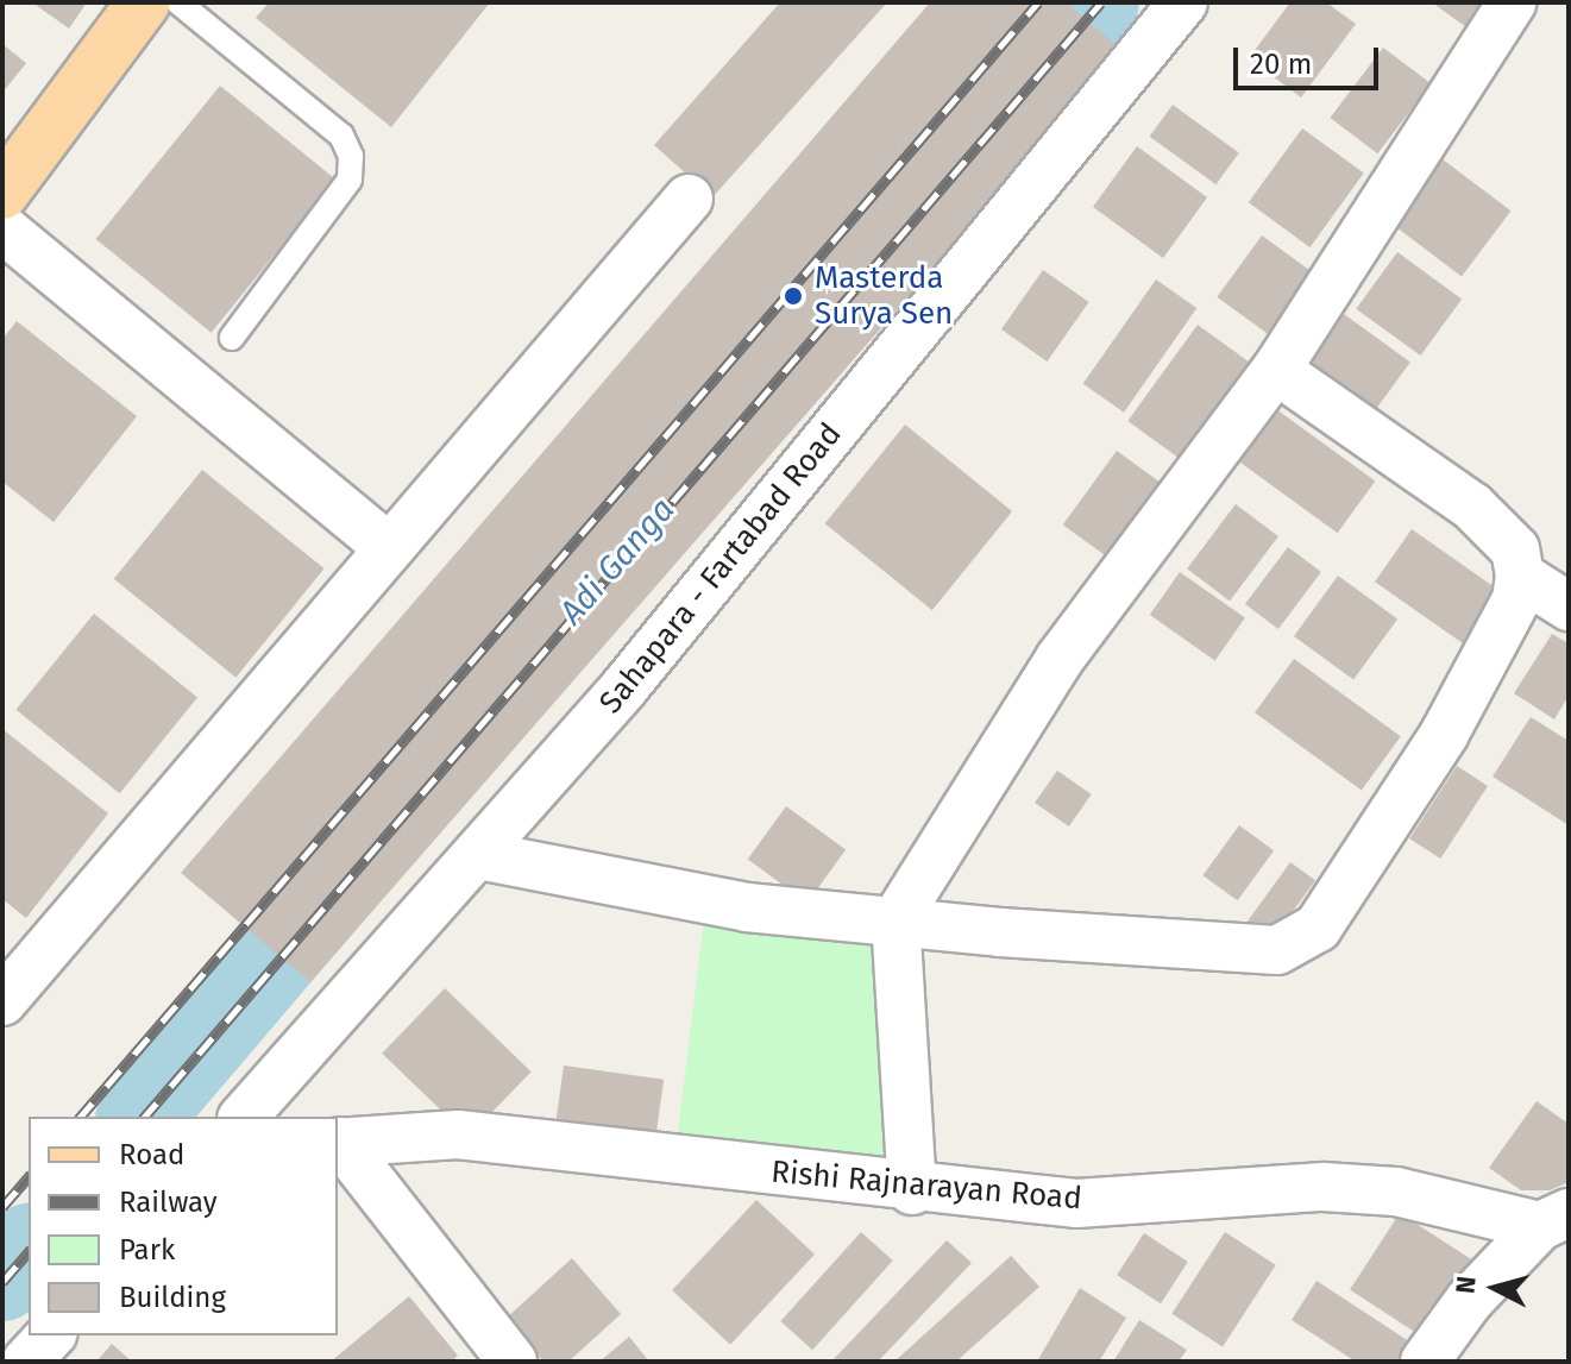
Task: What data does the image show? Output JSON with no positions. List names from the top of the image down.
{
  "streets": {
    "street": ["Sahapara - Fartabad Road", "Rishi Rajnarayan Road"]
  },
  "water": ["Adi Ganga"],
  "places": ["Masterda Surya Sen"],
  "legend": [
    "Road",
    "Railway",
    "Park",
    "Building"
  ],
  "scale_bar": "20 m",
  "north": "left"
}
